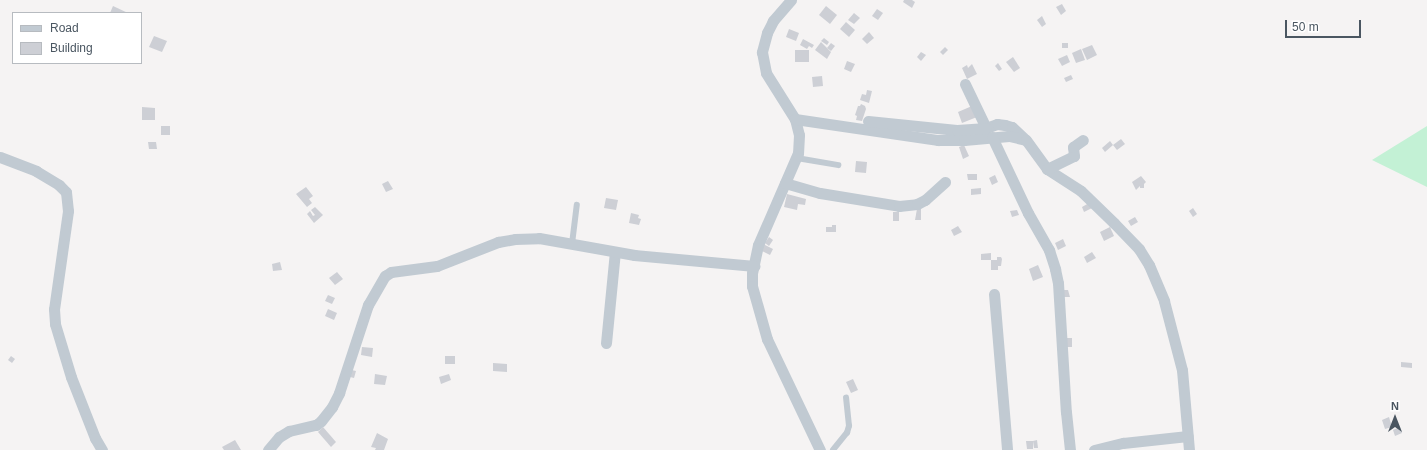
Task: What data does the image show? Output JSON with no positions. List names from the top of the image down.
{
  "legend": ["Road", "Building"],
  "scale_bar": "50 m",
  "north": "top"
}
